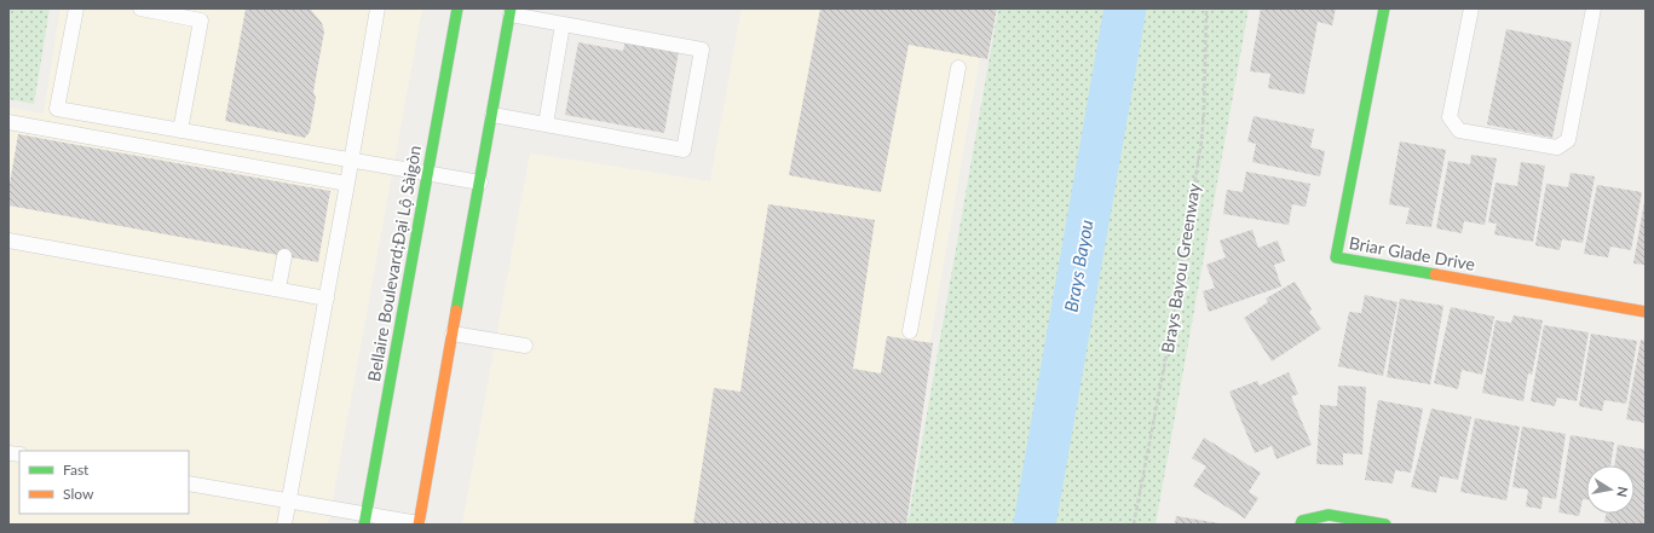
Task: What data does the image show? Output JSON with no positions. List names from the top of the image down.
{
  "streets": {
    "main road": ["Briar Glade Drive", "Bellaire Boulevard;Đại Lộ Sàigòn"],
    "path": ["Brays Bayou Greenway"]
  },
  "water": ["Brays Bayou"],
  "legend": ["Fast", "Slow"],
  "north": "right"
}
